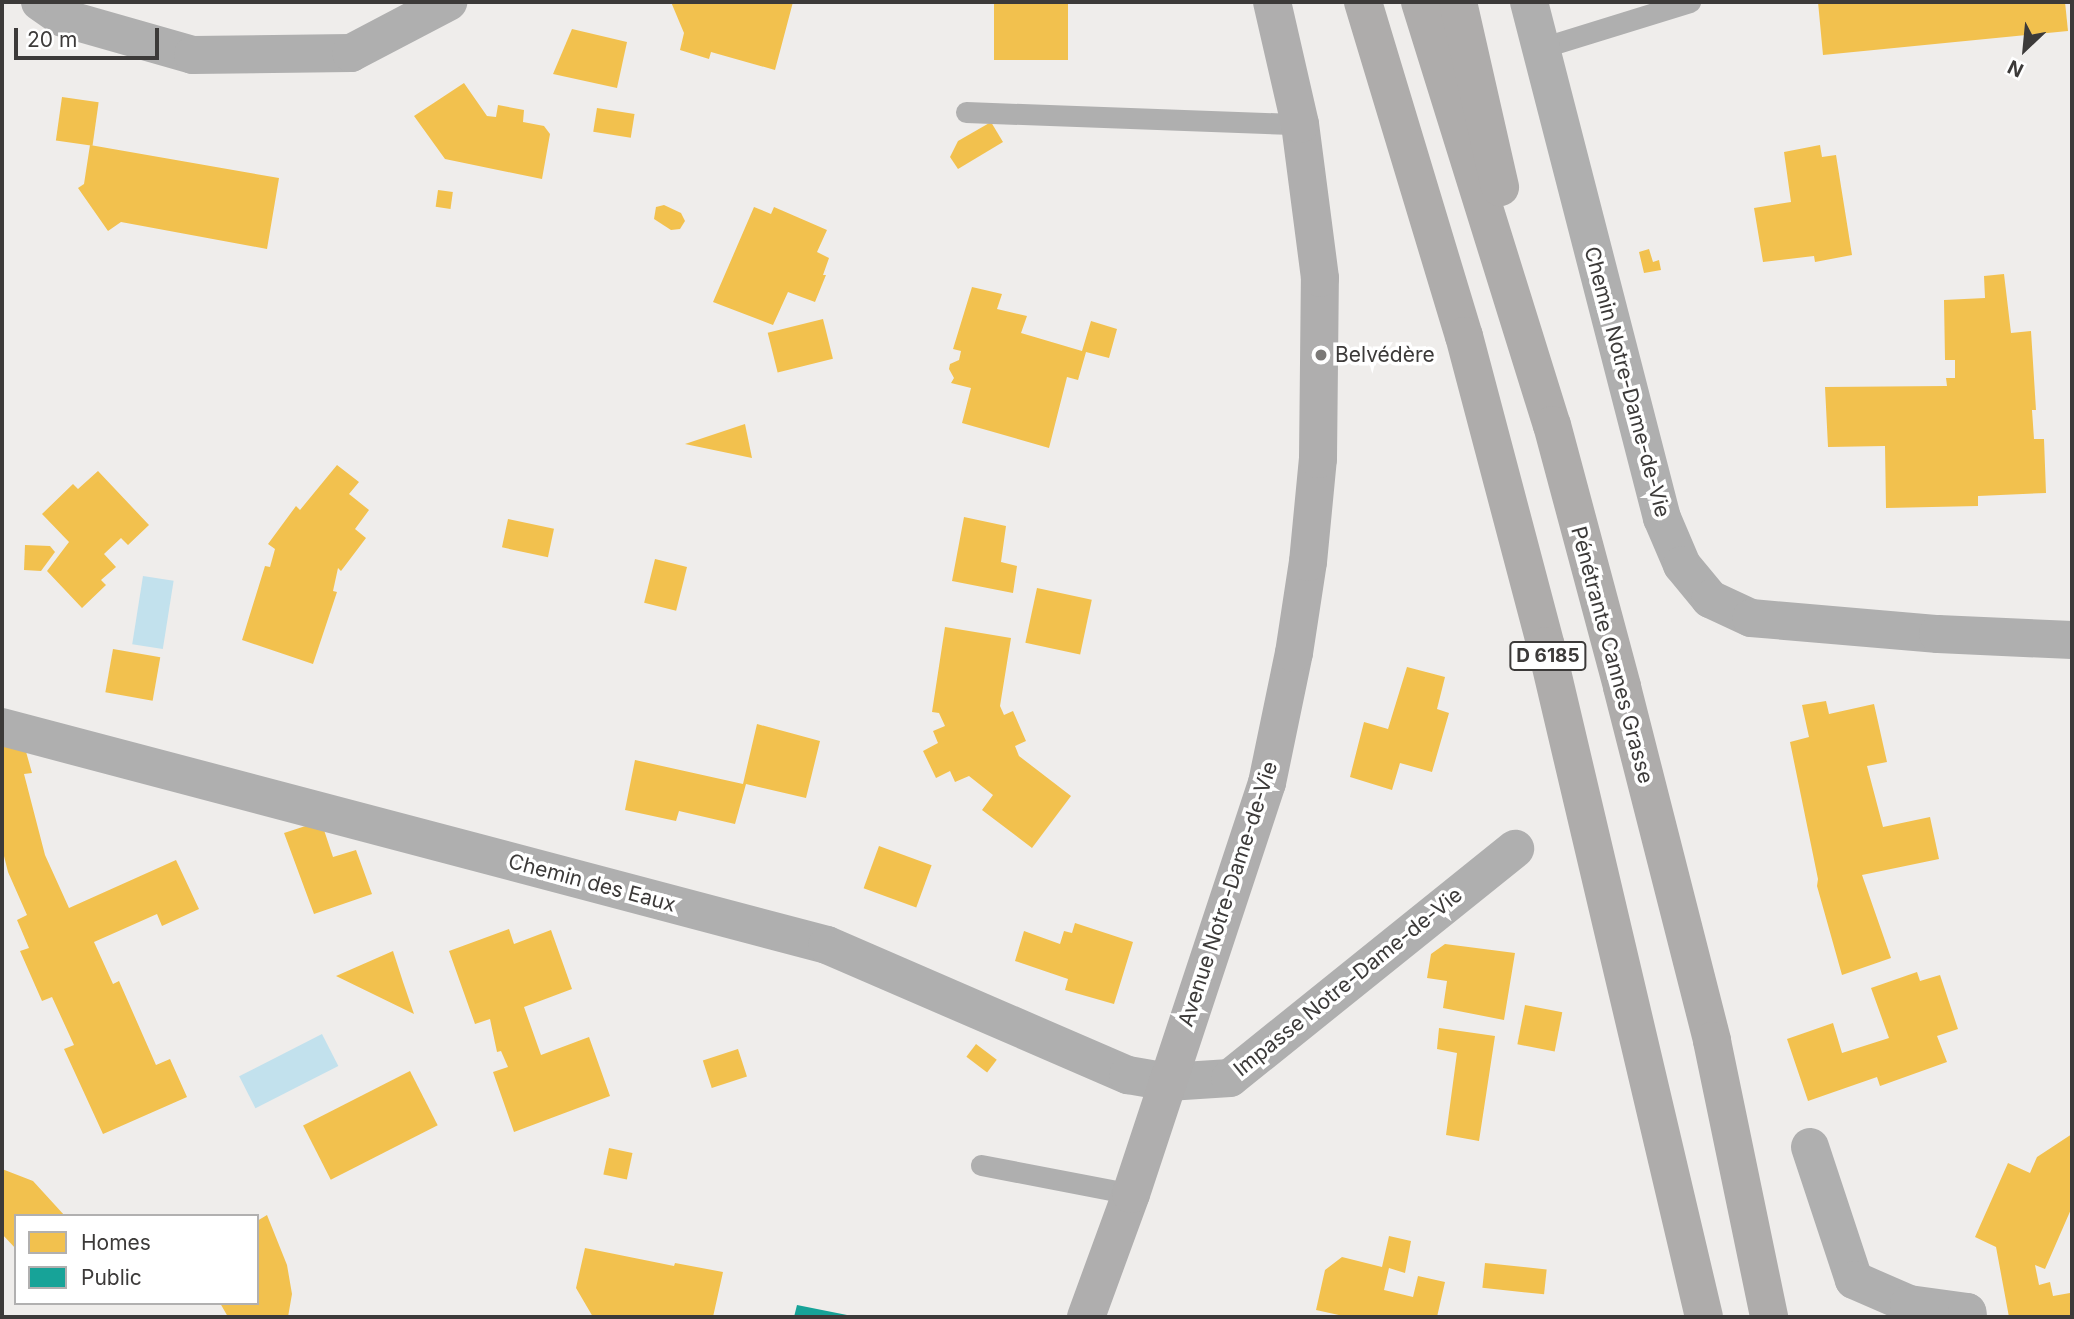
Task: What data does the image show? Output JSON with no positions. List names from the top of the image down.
{
  "streets": {
    "highway": ["Pénétrante Cannes Grasse", "D 6185"],
    "street": [
      "Chemin Notre-Dame-de-Vie",
      "Chemin des Eaux",
      "Avenue Notre-Dame-de-Vie",
      "Impasse Notre-Dame-de-Vie"
    ]
  },
  "crossings": [
    ["Chemin des Eaux", "Avenue Notre-Dame-de-Vie"],
    ["Chemin des Eaux", "Impasse Notre-Dame-de-Vie"],
    ["Avenue Notre-Dame-de-Vie", "Impasse Notre-Dame-de-Vie"]
  ],
  "places": ["Belvédère"],
  "legend": ["Homes", "Public"],
  "scale_bar": "20 m",
  "north": "bottom left"
}
